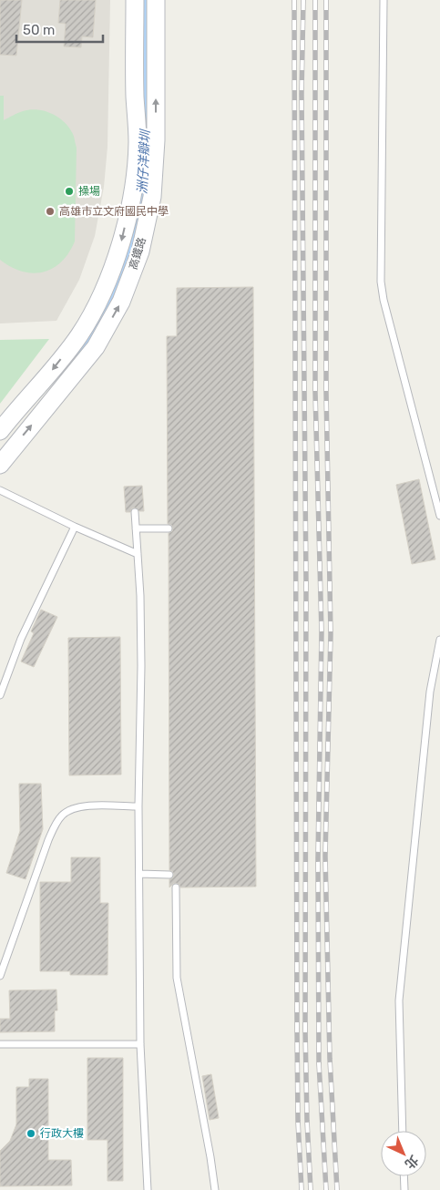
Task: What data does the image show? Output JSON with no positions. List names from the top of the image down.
{
  "streets": {
    "street": ["高鐵路"]
  },
  "water": ["洲仔洋瓣圳"],
  "places": ["操場", "高雄市立文府國民中學", "行政大樓"],
  "scale_bar": "50 m",
  "north": "bottom right"
}
